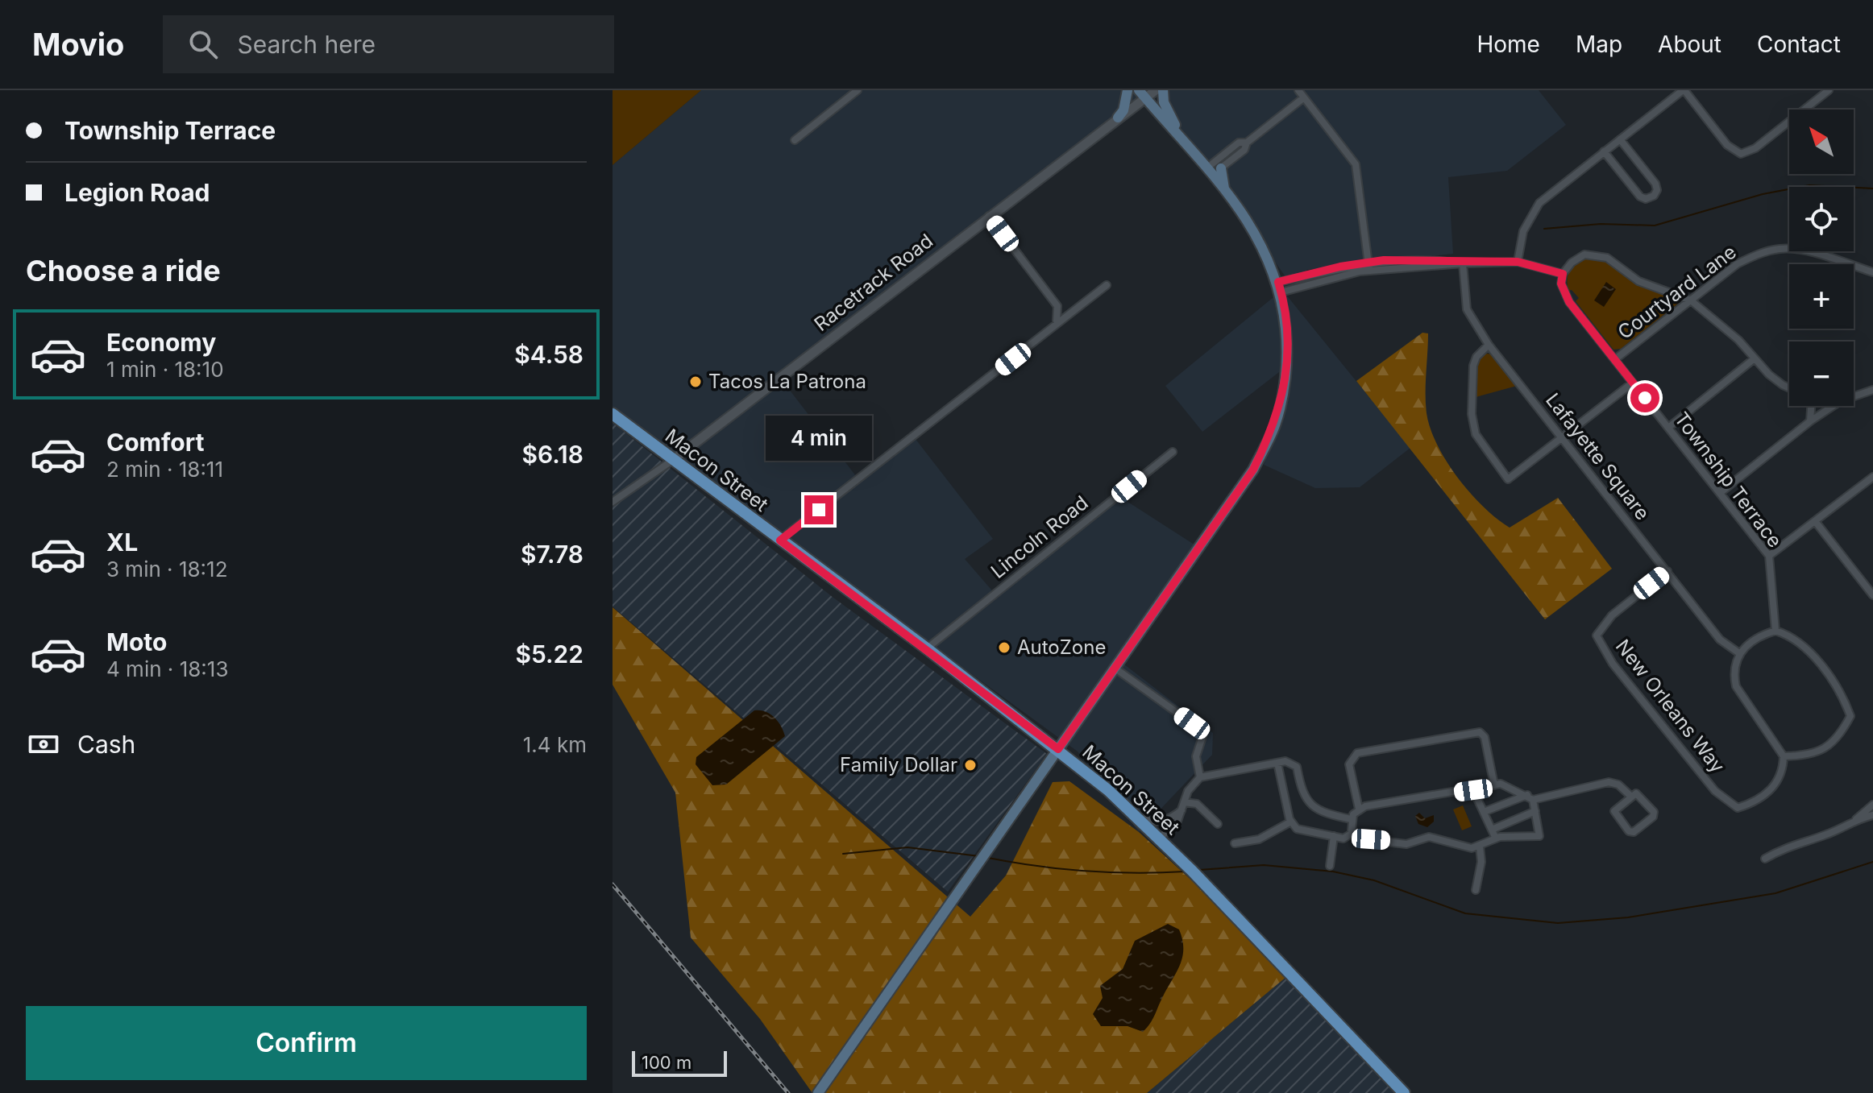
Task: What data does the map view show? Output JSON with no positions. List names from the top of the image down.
{
  "streets": {
    "main road": ["Macon Street"],
    "street": [
      "Racetrack Road",
      "Courtyard Lane",
      "Lafayette Square",
      "Township Terrace",
      "Lincoln Road",
      "New Orleans Way"
    ]
  },
  "crossings": [
    ["Racetrack Road", "Macon Street"],
    ["Courtyard Lane", "Township Terrace"],
    ["Lafayette Square", "Township Terrace"],
    ["Lafayette Square", "New Orleans Way"],
    ["Macon Street", "Lincoln Road"],
    ["Township Terrace", "New Orleans Way"]
  ],
  "places": ["Tacos La Patrona", "AutoZone", "Family Dollar"],
  "scale_bar": "100 m",
  "north": "top left",
  "page": {
    "header": "Movio",
    "search": "Search here",
    "nav": [
      "Home",
      "Map",
      "About",
      "Contact"
    ],
    "banner": ["Township Terrace", "Legion Road"],
    "map_buttons": ["+", "−"],
    "heading": "Choose a ride",
    "list": [
      {
        "name": "Economy",
        "note": "1 min · 18:10",
        "value": "$4.58"
      },
      {
        "name": "Comfort",
        "note": "2 min · 18:11",
        "value": "$6.18"
      },
      {
        "name": "XL",
        "note": "3 min · 18:12",
        "value": "$7.78"
      },
      {
        "name": "Moto",
        "note": "4 min · 18:13",
        "value": "$5.22"
      }
    ],
    "bubble": "4 min",
    "pay": ["Cash", "1.4 km"],
    "buttons": "Confirm",
    "scale": "100 m"
  }
}
